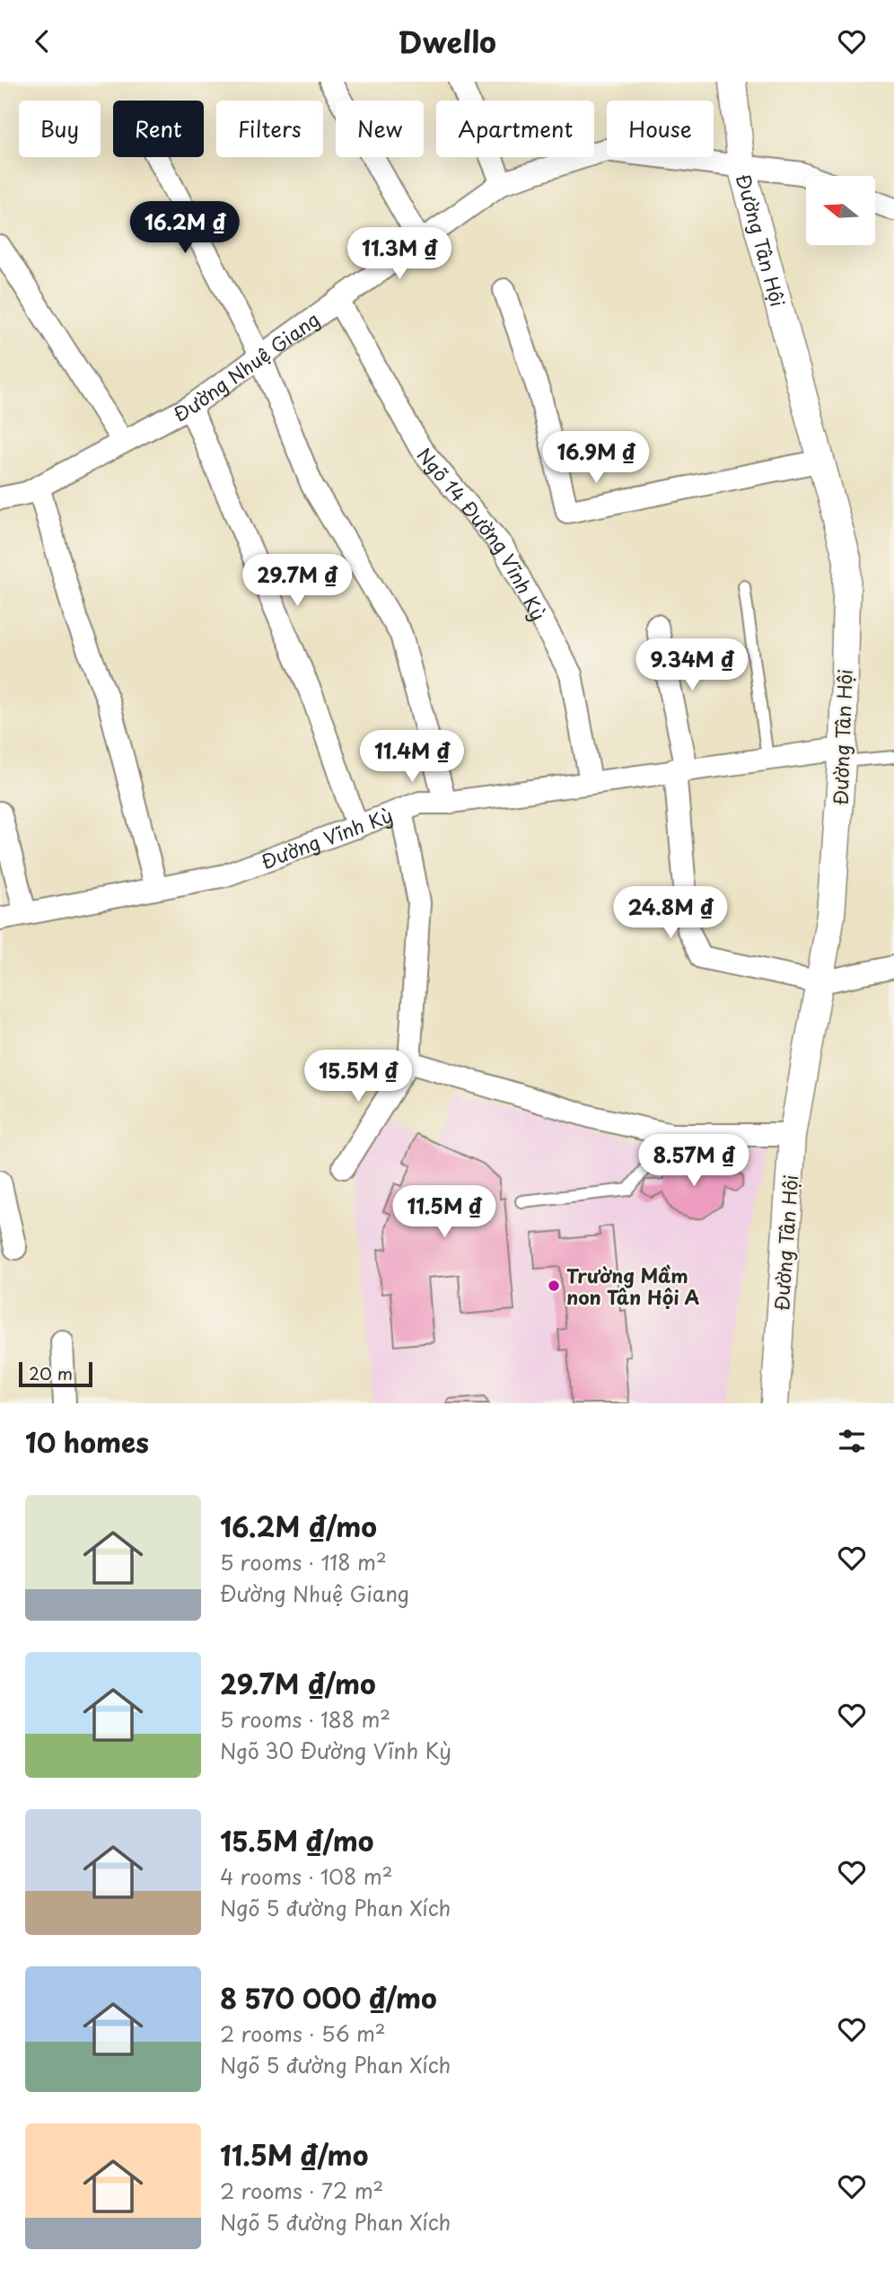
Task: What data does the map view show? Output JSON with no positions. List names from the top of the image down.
{
  "streets": {
    "street": [
      "Đường Tân Hội",
      "Đường Nhuệ Giang",
      "Ngõ 14 Đường Vĩnh Kỳ",
      "Đường Vĩnh Kỳ"
    ]
  },
  "crossings": [
    ["Đường Tân Hội", "Đường Nhuệ Giang"],
    ["Đường Tân Hội", "Đường Vĩnh Kỳ"],
    ["Đường Nhuệ Giang", "Ngõ 14 Đường Vĩnh Kỳ"],
    ["Ngõ 14 Đường Vĩnh Kỳ", "Đường Vĩnh Kỳ"]
  ],
  "places": ["Trường Mầm non Tân Hội A"],
  "scale_bar": "20 m",
  "north": "left",
  "page": {
    "header": "Dwello",
    "chip": [
      "Buy",
      "Rent",
      "Filters",
      "New",
      "Apartment",
      "House"
    ],
    "price": [
      "16.2M ₫",
      "11.3M ₫",
      "16.9M ₫",
      "29.7M ₫",
      "9.34M ₫",
      "11.4M ₫",
      "24.8M ₫",
      "15.5M ₫",
      "8.57M ₫",
      "11.5M ₫"
    ],
    "scale": "20 m",
    "heading": "10 homes",
    "list": [
      {
        "name": "16.2M ₫/mo",
        "note": "5 rooms · 118 m² · Đường Nhuệ Giang"
      },
      {
        "name": "29.7M ₫/mo",
        "note": "5 rooms · 188 m² · Ngõ 30 Đường Vĩnh Kỳ"
      },
      {
        "name": "15.5M ₫/mo",
        "note": "4 rooms · 108 m² · Ngõ 5 đường Phan Xích"
      },
      {
        "name": "8 570 000 ₫/mo",
        "note": "2 rooms · 56 m² · Ngõ 5 đường Phan Xích"
      },
      {
        "name": "11.5M ₫/mo",
        "note": "2 rooms · 72 m² · Ngõ 5 đường Phan Xích"
      }
    ]
  }
}
